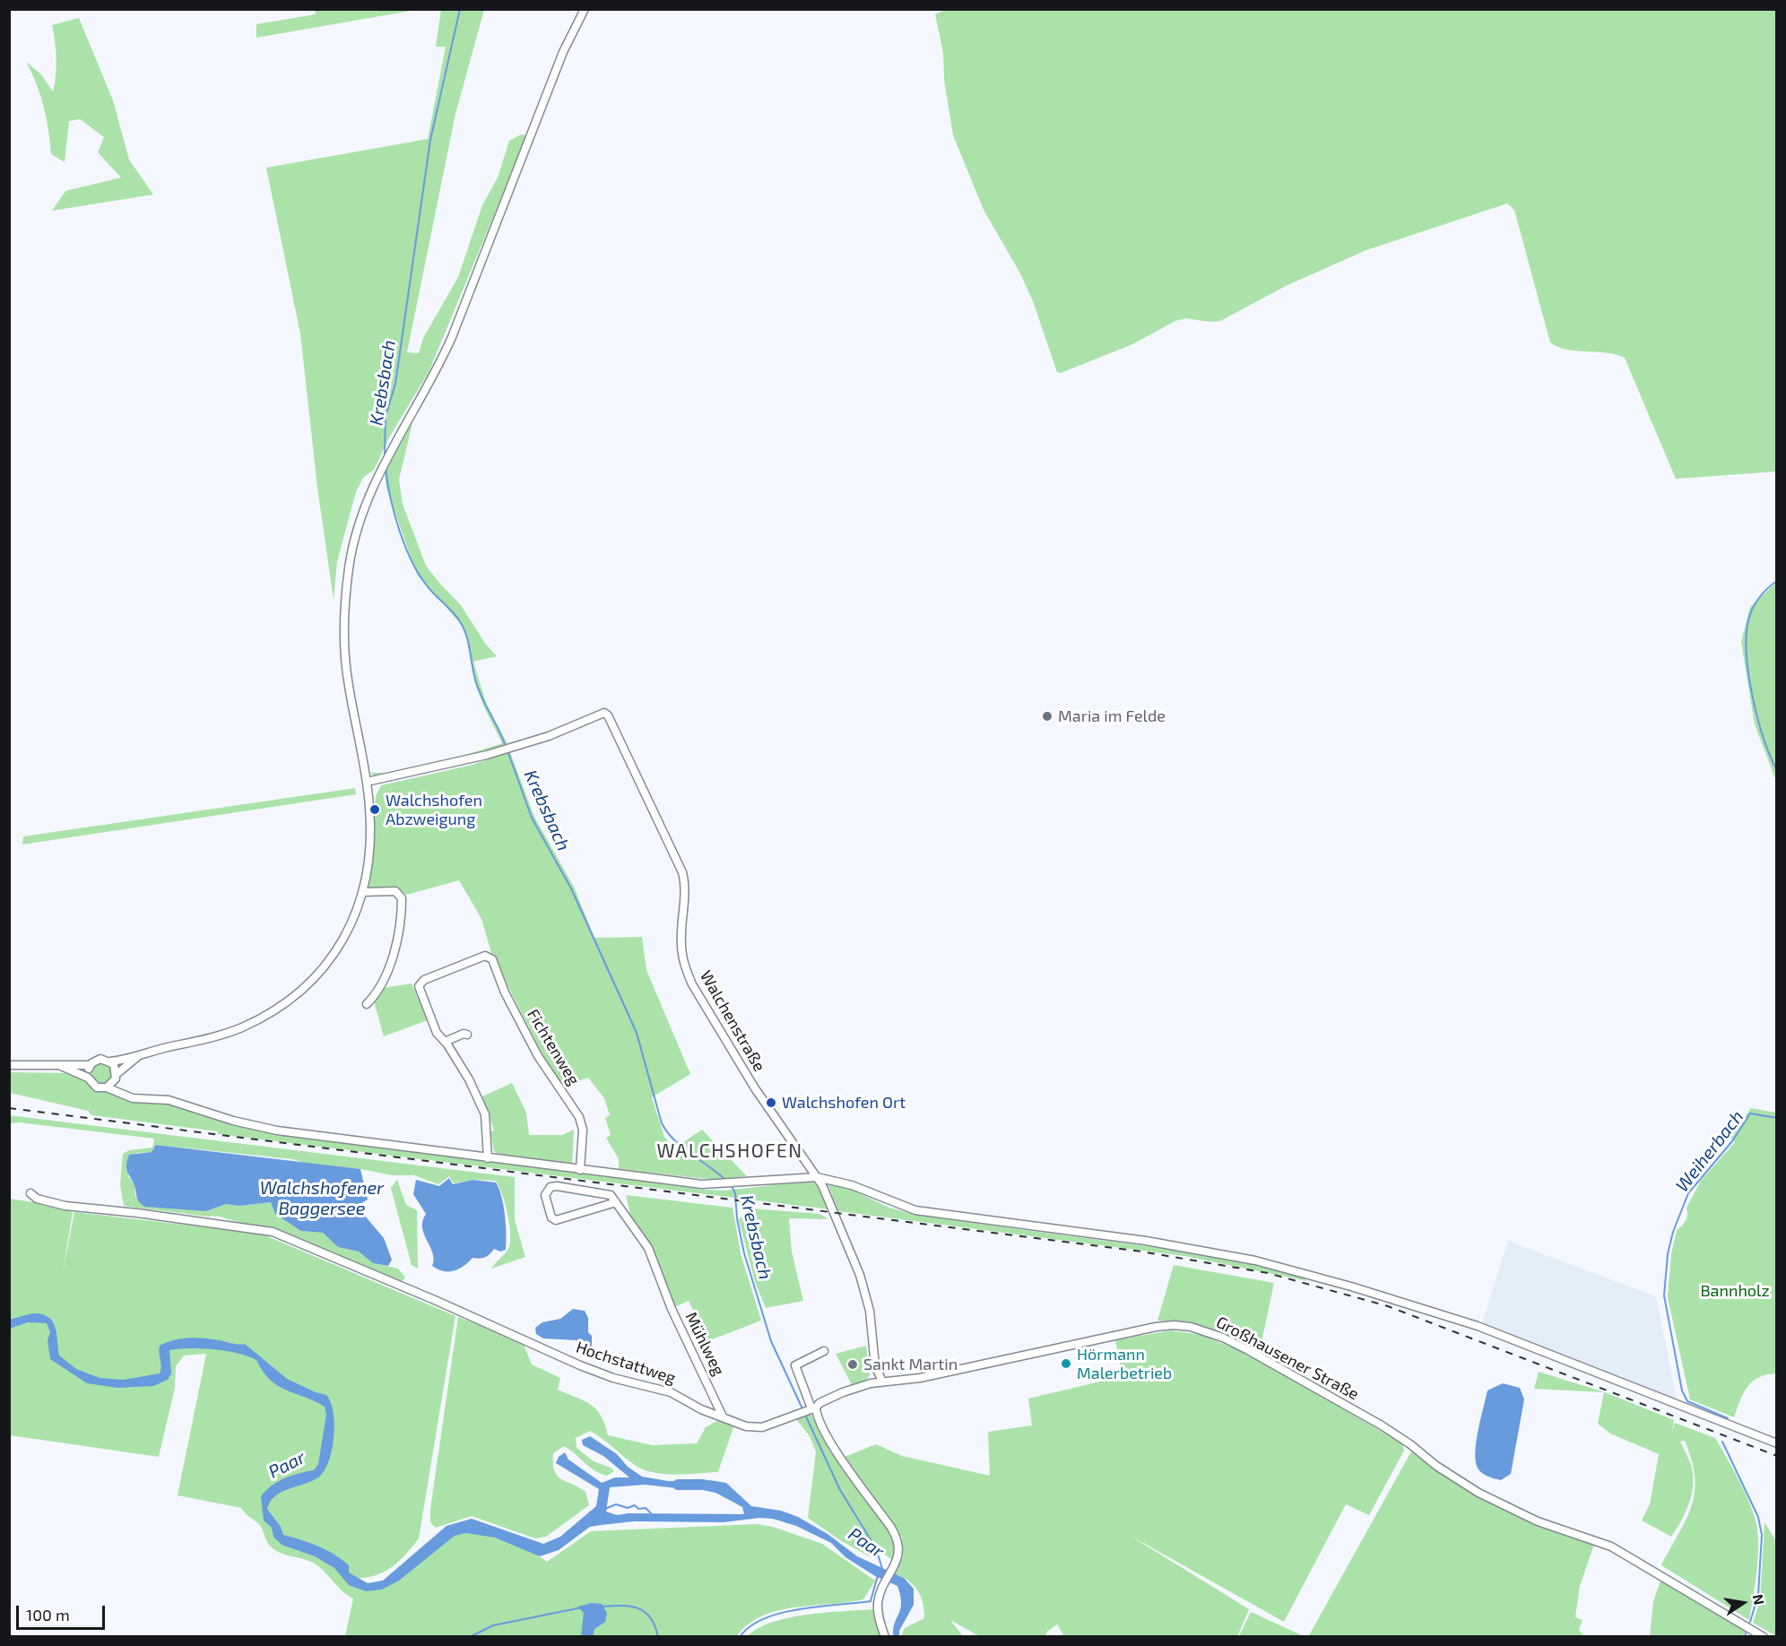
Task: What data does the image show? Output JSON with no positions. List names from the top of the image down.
{
  "streets": {
    "street": [
      "Walchenstraße",
      "Fichtenweg",
      "Mühlweg",
      "Großhausener Straße",
      "Hochstattweg"
    ]
  },
  "crossings": [
    ["Walchenstraße", "Großhausener Straße"],
    ["Mühlweg", "Hochstattweg"]
  ],
  "districts": ["WALCHSHOFEN"],
  "water": [
    "Krebsbach",
    "Weiherbach",
    "Walchshofener Baggersee",
    "Paar"
  ],
  "parks": ["Bannholz"],
  "places": [
    "Maria im Felde",
    "Walchshofen Abzweigung",
    "Walchshofen Ort",
    "Hörmann Malerbetrieb",
    "Sankt Martin"
  ],
  "scale_bar": "100 m",
  "north": "right"
}
